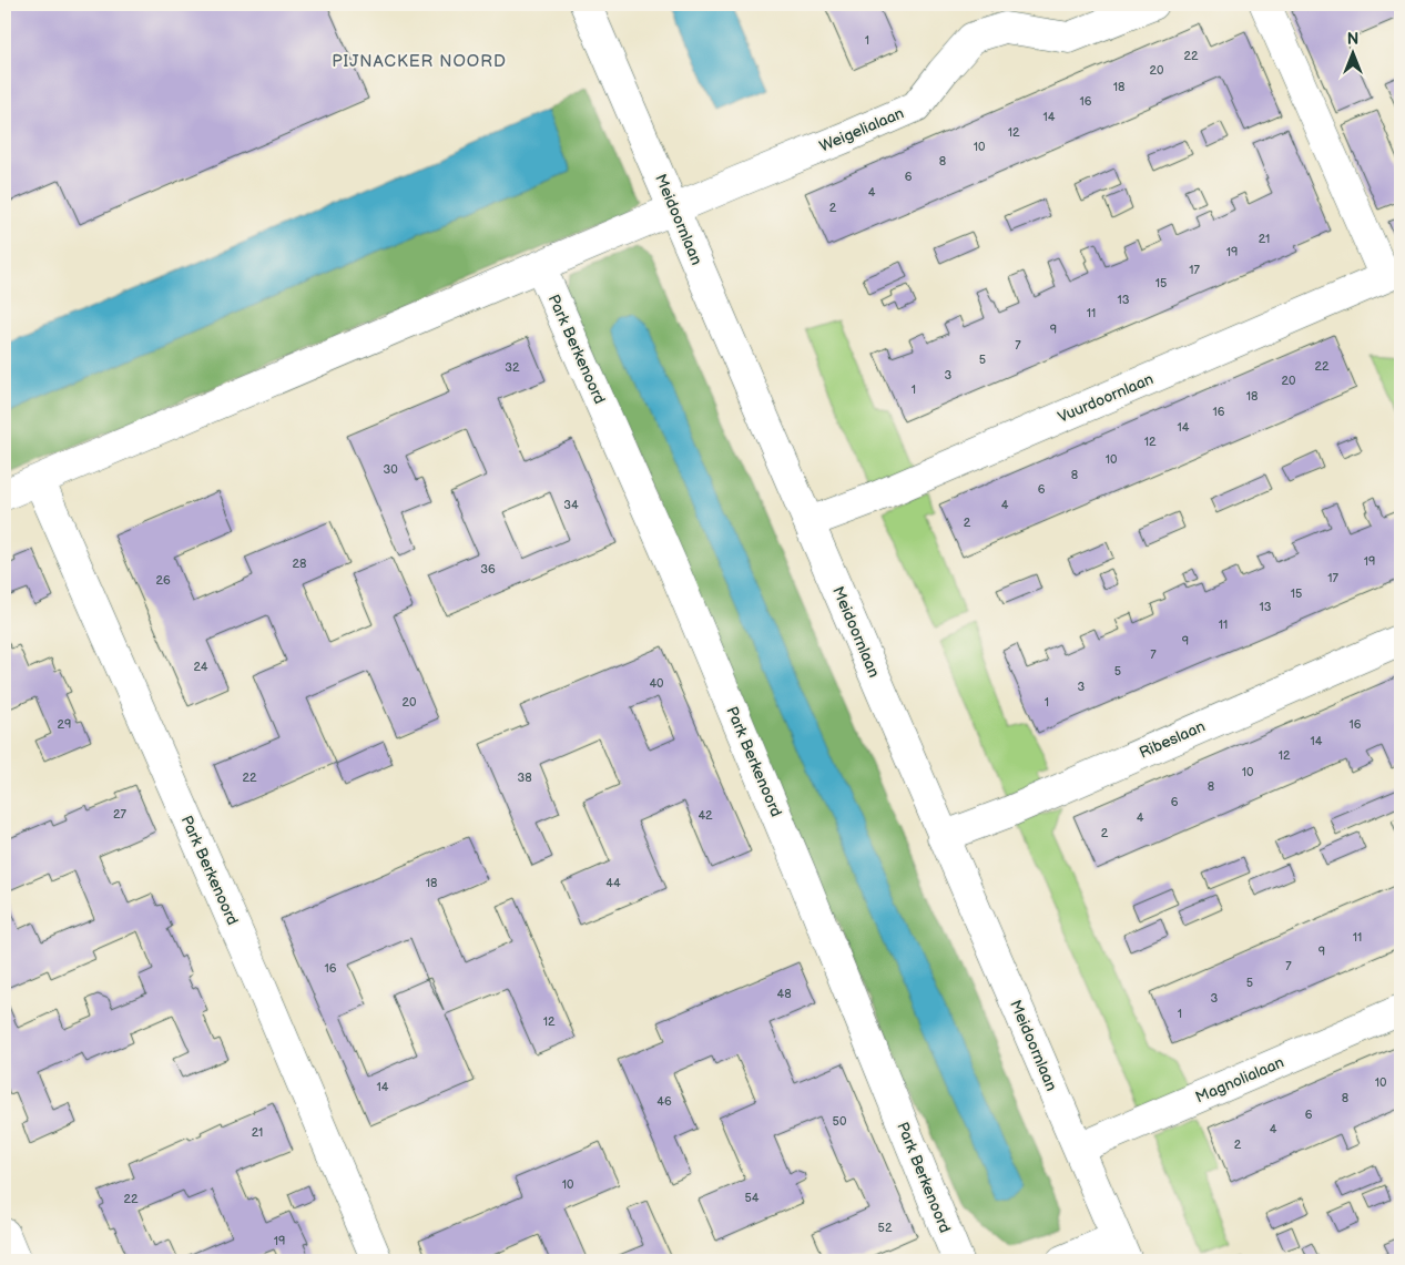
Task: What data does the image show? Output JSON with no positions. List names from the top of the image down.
{
  "streets": {
    "street": [
      "Weigelialaan",
      "Meidoornlaan",
      "Park Berkenoord",
      "Vuurdoornlaan",
      "Ribeslaan",
      "Magnolialaan"
    ]
  },
  "crossings": [
    ["Weigelialaan", "Meidoornlaan"],
    ["Meidoornlaan", "Vuurdoornlaan"],
    ["Meidoornlaan", "Ribeslaan"],
    ["Meidoornlaan", "Magnolialaan"]
  ],
  "districts": ["PIJNACKER NOORD"],
  "house_numbers": [
    "1",
    "22",
    "20",
    "18",
    "16",
    "14",
    "12",
    "10",
    "8",
    "6",
    "4",
    "2",
    "21",
    "19",
    "17",
    "15",
    "13",
    "11",
    "9",
    "7",
    "5",
    "22",
    "32",
    "3",
    "20",
    "1",
    "18",
    "16",
    "14",
    "12",
    "10",
    "30",
    "8",
    "6",
    "34",
    "4",
    "2",
    "19",
    "28",
    "36",
    "17",
    "26",
    "15",
    "13",
    "11",
    "9",
    "7",
    "24",
    "5",
    "40",
    "3",
    "20",
    "1",
    "29",
    "16",
    "14",
    "12",
    "10",
    "22",
    "38",
    "8",
    "6",
    "27",
    "42",
    "4",
    "2",
    "18",
    "44",
    "11",
    "9",
    "7",
    "16",
    "5",
    "48",
    "3",
    "1",
    "12",
    "10",
    "14",
    "8",
    "46",
    "6",
    "50",
    "4",
    "21",
    "2",
    "10",
    "54",
    "22",
    "52",
    "19"
  ],
  "north": "top"
}
